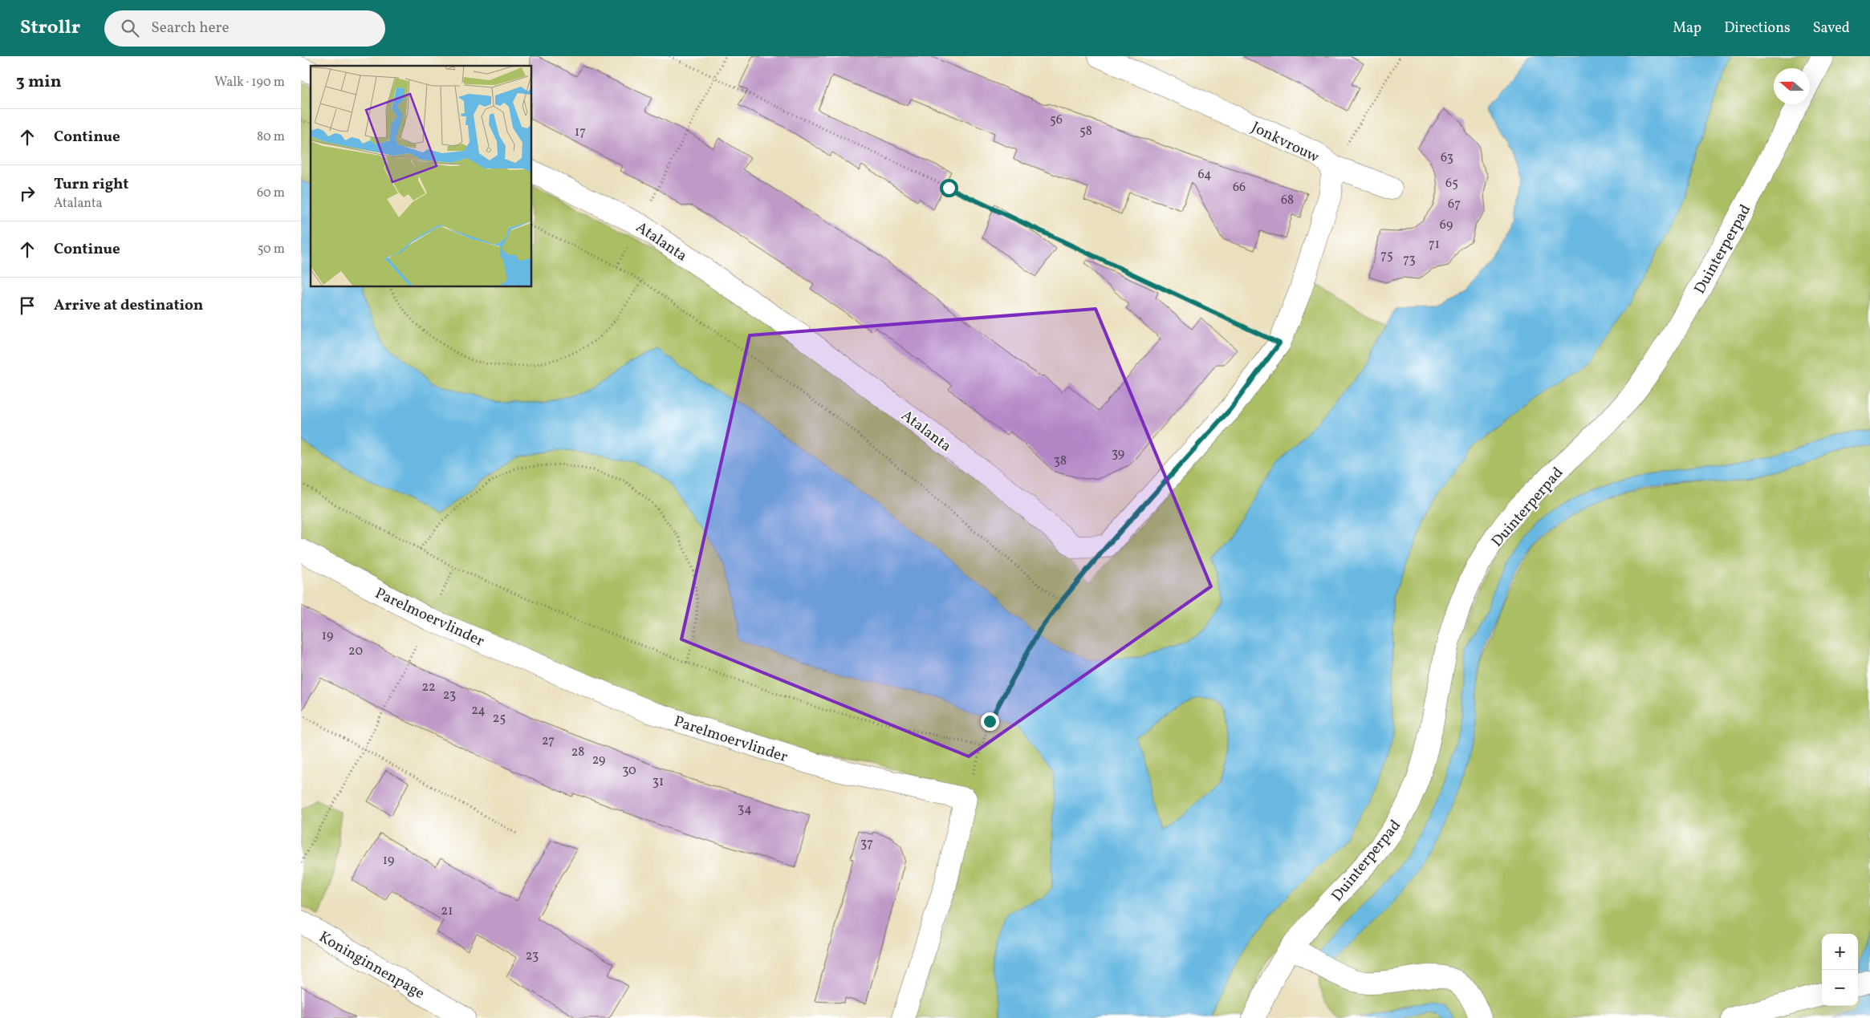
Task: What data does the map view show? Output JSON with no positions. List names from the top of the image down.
{
  "streets": {
    "street": [
      "Jonkvrouw",
      "Atalanta",
      "Duinterperpad",
      "Parelmoervlinder",
      "Koninginnenpage"
    ]
  },
  "house_numbers": [
    "56",
    "58",
    "17",
    "63",
    "64",
    "65",
    "66",
    "68",
    "67",
    "69",
    "71",
    "75",
    "73",
    "39",
    "38",
    "19",
    "20",
    "22",
    "23",
    "24",
    "25",
    "27",
    "28",
    "29",
    "30",
    "31",
    "34",
    "37",
    "19",
    "21",
    "23"
  ],
  "north": "left",
  "page": {
    "header": "Strollr",
    "search": "Search here",
    "nav": ["Map", "Directions", "Saved"],
    "heading": ["3 min", "Walk · 190 m"],
    "list": [
      ["Continue", "80 m"],
      ["Turn right", "Atalanta", "60 m"],
      ["Continue", "50 m"],
      "Arrive at destination"
    ],
    "map_buttons": ["+", "−"]
  }
}
